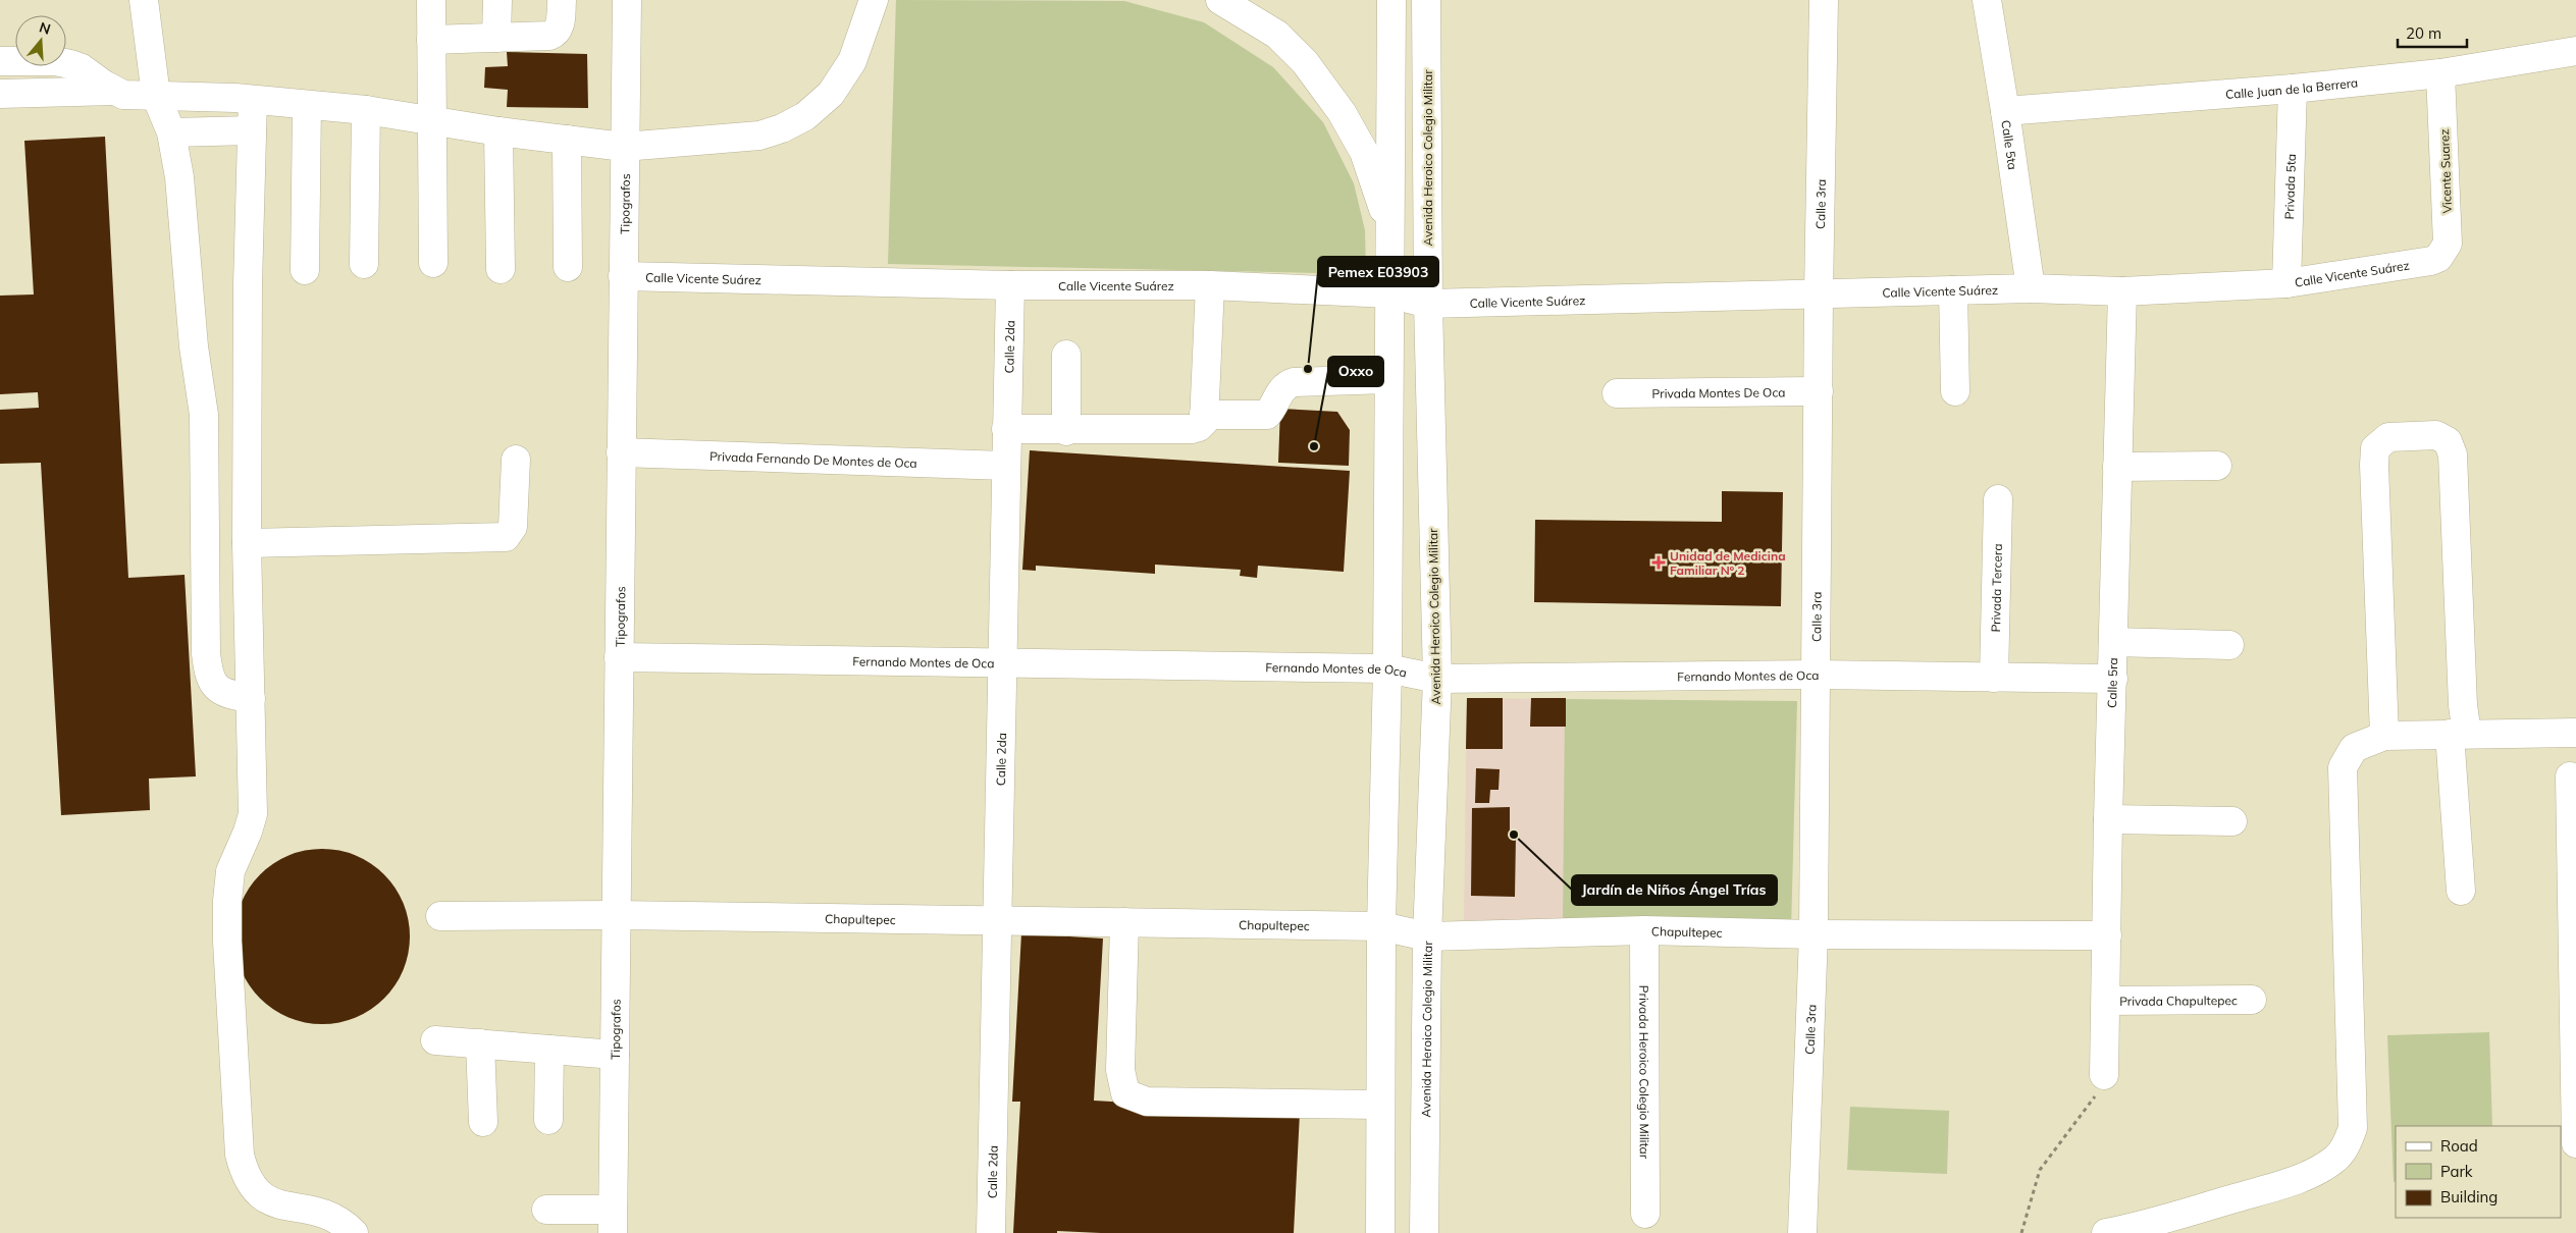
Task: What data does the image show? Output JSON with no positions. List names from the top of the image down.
{
  "streets": {
    "street": [
      "Calle Juan de la Berrera",
      "Calle 5ta",
      "Avenida Heroico Colegio Militar",
      "Vicente Suarez",
      "Privada 5ta",
      "Tipografos",
      "Calle 3ra",
      "Calle Vicente Suárez",
      "Calle 2da",
      "Privada Montes De Oca",
      "Privada Fernando De Montes de Oca",
      "Privada Tercera",
      "Fernando Montes de Oca",
      "Calle 5ra",
      "Chapultepec",
      "Privada Chapultepec",
      "Privada Heroico Colegio Militar"
    ]
  },
  "crossings": [
    ["Calle Juan de la Berrera", "Calle 5ta"],
    ["Calle Juan de la Berrera", "Vicente Suarez"],
    ["Calle Juan de la Berrera", "Privada 5ta"],
    ["Calle 5ta", "Calle Vicente Suárez"],
    ["Avenida Heroico Colegio Militar", "Calle Vicente Suárez"],
    ["Avenida Heroico Colegio Militar", "Fernando Montes de Oca"],
    ["Avenida Heroico Colegio Militar", "Chapultepec"],
    ["Vicente Suarez", "Calle Vicente Suárez"],
    ["Privada 5ta", "Calle Vicente Suárez"],
    ["Tipografos", "Calle Vicente Suárez"],
    ["Tipografos", "Privada Fernando De Montes de Oca"],
    ["Tipografos", "Fernando Montes de Oca"],
    ["Tipografos", "Chapultepec"],
    ["Calle 3ra", "Calle Vicente Suárez"],
    ["Calle 3ra", "Privada Montes De Oca"],
    ["Calle 3ra", "Fernando Montes de Oca"],
    ["Calle 3ra", "Chapultepec"],
    ["Calle Vicente Suárez", "Calle 2da"],
    ["Calle Vicente Suárez", "Calle 5ra"],
    ["Calle 2da", "Privada Fernando De Montes de Oca"],
    ["Calle 2da", "Fernando Montes de Oca"],
    ["Calle 2da", "Chapultepec"],
    ["Privada Tercera", "Fernando Montes de Oca"],
    ["Fernando Montes de Oca", "Calle 5ra"],
    ["Calle 5ra", "Chapultepec"],
    ["Calle 5ra", "Privada Chapultepec"],
    ["Chapultepec", "Privada Heroico Colegio Militar"]
  ],
  "places": {
    "other": ["Pemex E03903", "Oxxo", "Jardín de Niños Ángel Trías"],
    "health": ["Unidad de Medicina Familiar Nº 2"]
  },
  "legend": ["Road", "Park", "Building"],
  "scale_bar": "20 m",
  "north": "top"
}
